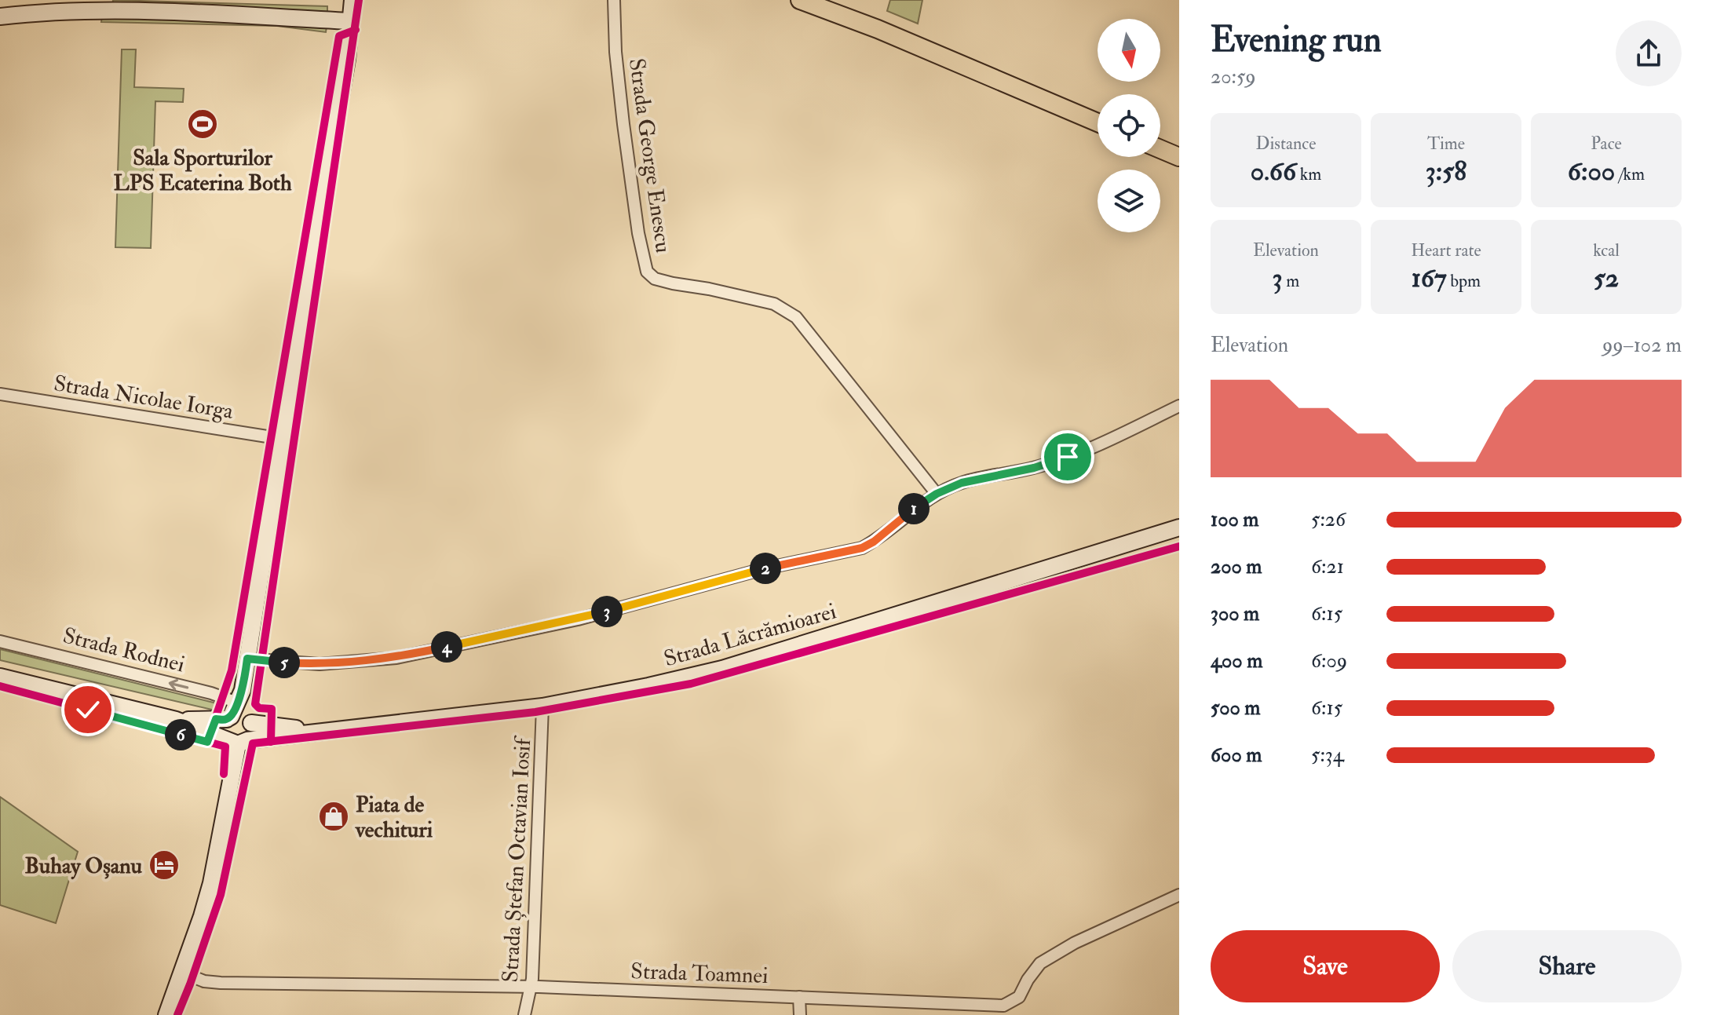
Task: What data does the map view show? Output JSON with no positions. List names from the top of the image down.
{
  "streets": {
    "main road": ["Strada Lăcrămioarei"],
    "street": [
      "Strada George Enescu",
      "Strada Nicolae Iorga",
      "Strada Rodnei",
      "Strada Ștefan Octavian Iosif",
      "Strada Toamnei"
    ]
  },
  "crossings": [
    ["Strada Lăcrămioarei", "Strada Rodnei"],
    ["Strada Lăcrămioarei", "Strada Ștefan Octavian Iosif"],
    ["Strada Ștefan Octavian Iosif", "Strada Toamnei"]
  ],
  "one_way": ["Strada Rodnei"],
  "places": {
    "sports": ["Sala Sporturilor LPS Ecaterina Both"],
    "shop": ["Piata de vechituri"],
    "hotel": ["Buhay Oșanu"]
  },
  "north": "bottom",
  "page": {
    "heading": ["Evening run", "20:59"],
    "stats": [
      ["Distance", "0.66 km"],
      ["Time", "3:58"],
      ["Pace", "6:00 /km"],
      ["Elevation", "3 m"],
      ["Heart rate", "167 bpm"],
      ["kcal", "52"]
    ],
    "chart": ["Elevation", "99–102 m"],
    "pins": [
      "1",
      "2",
      "3",
      "4",
      "5",
      "6"
    ],
    "list": [
      {
        "name": "100 m",
        "note": "5:26"
      },
      {
        "name": "200 m",
        "note": "6:21"
      },
      {
        "name": "300 m",
        "note": "6:15"
      },
      {
        "name": "400 m",
        "note": "6:09"
      },
      {
        "name": "500 m",
        "note": "6:15"
      },
      {
        "name": "600 m",
        "note": "5:34"
      }
    ],
    "buttons": ["Save", "Share"]
  }
}
